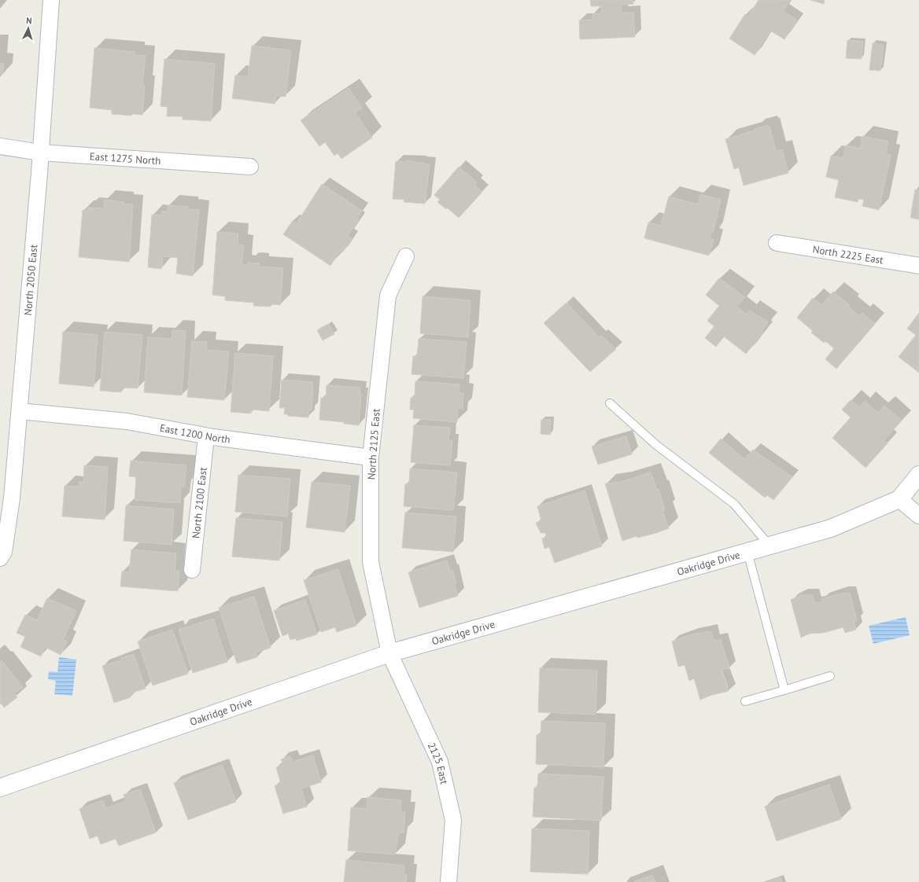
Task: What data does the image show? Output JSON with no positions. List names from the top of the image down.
{
  "streets": {
    "street": [
      "East 1275 North",
      "North 2225 East",
      "North 2050 East",
      "East 1200 North",
      "North 2125 East",
      "North 2100 East",
      "Oakridge Drive",
      "2125 East"
    ]
  },
  "crossings": [
    ["East 1275 North", "North 2050 East"],
    ["North 2050 East", "East 1200 North"],
    ["East 1200 North", "North 2125 East"],
    ["East 1200 North", "North 2100 East"],
    ["North 2125 East", "Oakridge Drive"],
    ["North 2125 East", "2125 East"],
    ["Oakridge Drive", "2125 East"]
  ],
  "north": "top"
}
